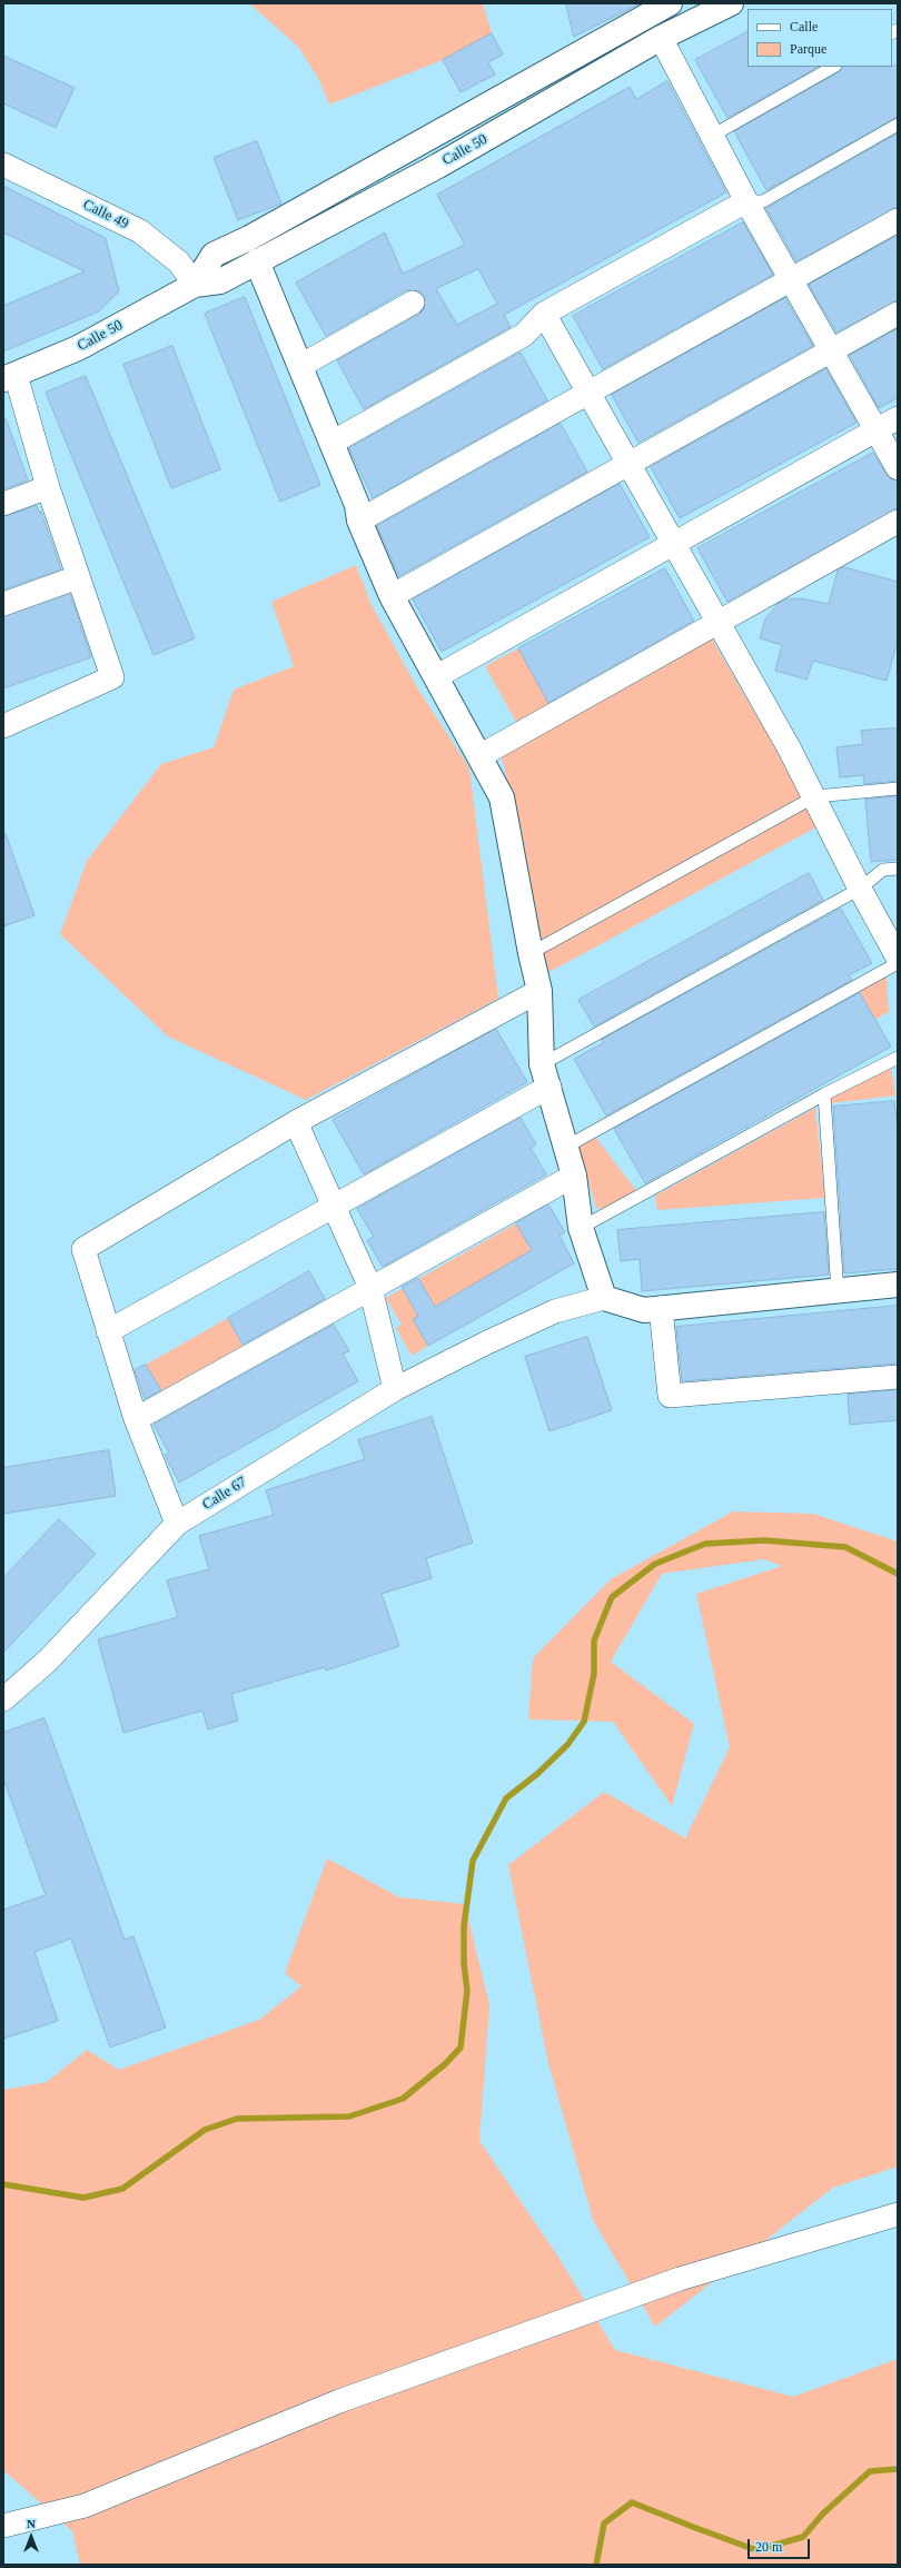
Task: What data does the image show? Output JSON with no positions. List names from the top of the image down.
{
  "streets": {
    "street": ["Calle 50", "Calle 49", "Calle 67"]
  },
  "crossings": [
    ["Calle 50", "Calle 49"]
  ],
  "legend": ["Calle", "Parque"],
  "scale_bar": "20 m",
  "north": "top"
}
